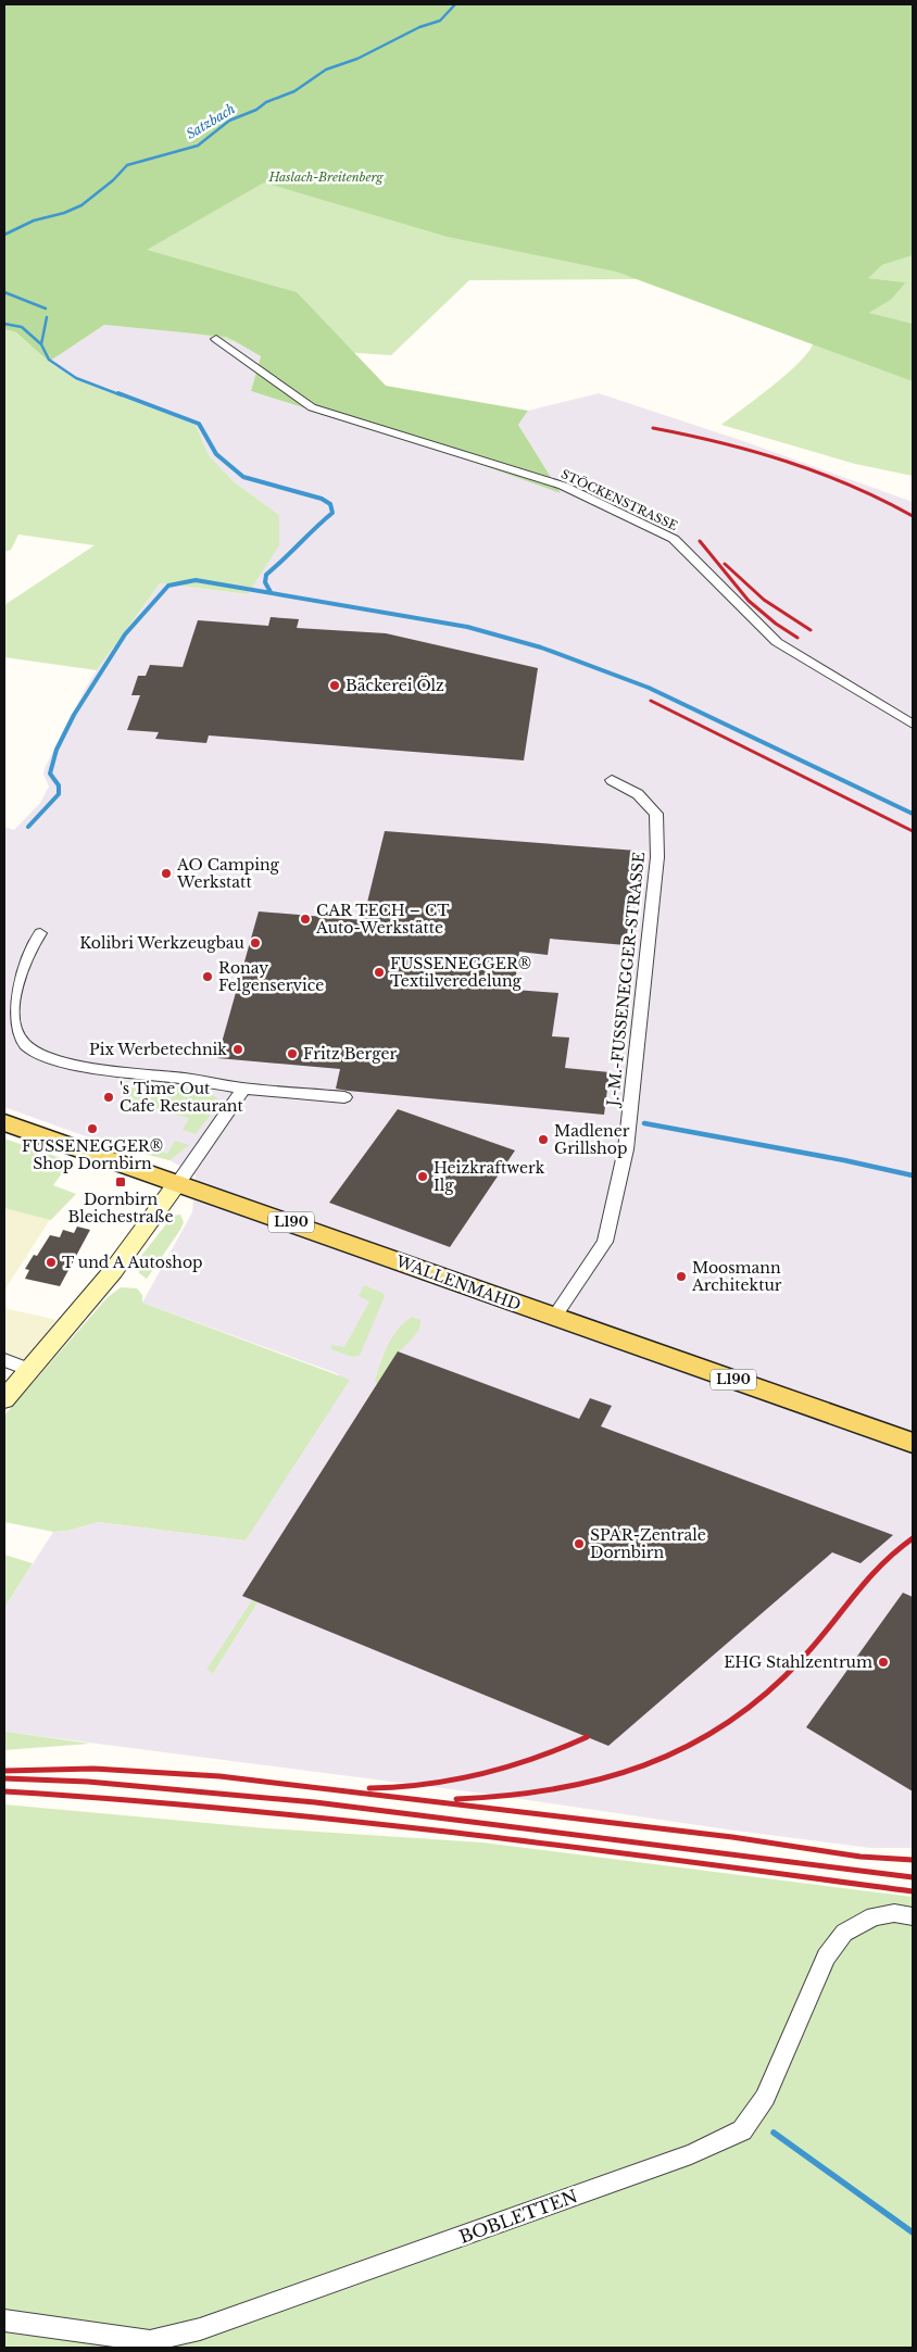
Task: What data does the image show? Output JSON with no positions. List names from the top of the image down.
{
  "streets": {
    "main road": ["L190", "WALLENMAHD"],
    "street": ["STÖCKENSTRASSE", "J.-M.-FUSSENEGGER-STRASSE", "BOBLETTEN"]
  },
  "crossings": [
    ["J.-M.-FUSSENEGGER-STRASSE", "WALLENMAHD"]
  ],
  "water": ["Satzbach"],
  "parks": ["Haslach-Breitenberg"],
  "places": {
    "other": [
      "Bäckerei Ölz",
      "AO Camping Werkstatt",
      "CAR TECH – CT Auto-Werkstätte",
      "Kolibri Werkzeugbau",
      "FUSSENEGGER® Textilveredelung",
      "Ronay Felgenservice",
      "Pix Werbetechnik",
      "Fritz Berger",
      "'s Time Out Cafe Restaurant",
      "FUSSENEGGER® Shop Dornbirn",
      "Madlener Grillshop",
      "Heizkraftwerk Ilg",
      "T und A Autoshop",
      "Moosmann Architektur",
      "SPAR-Zentrale Dornbirn",
      "EHG Stahlzentrum"
    ],
    "transit": ["Dornbirn Bleichestraße"]
  }
}
